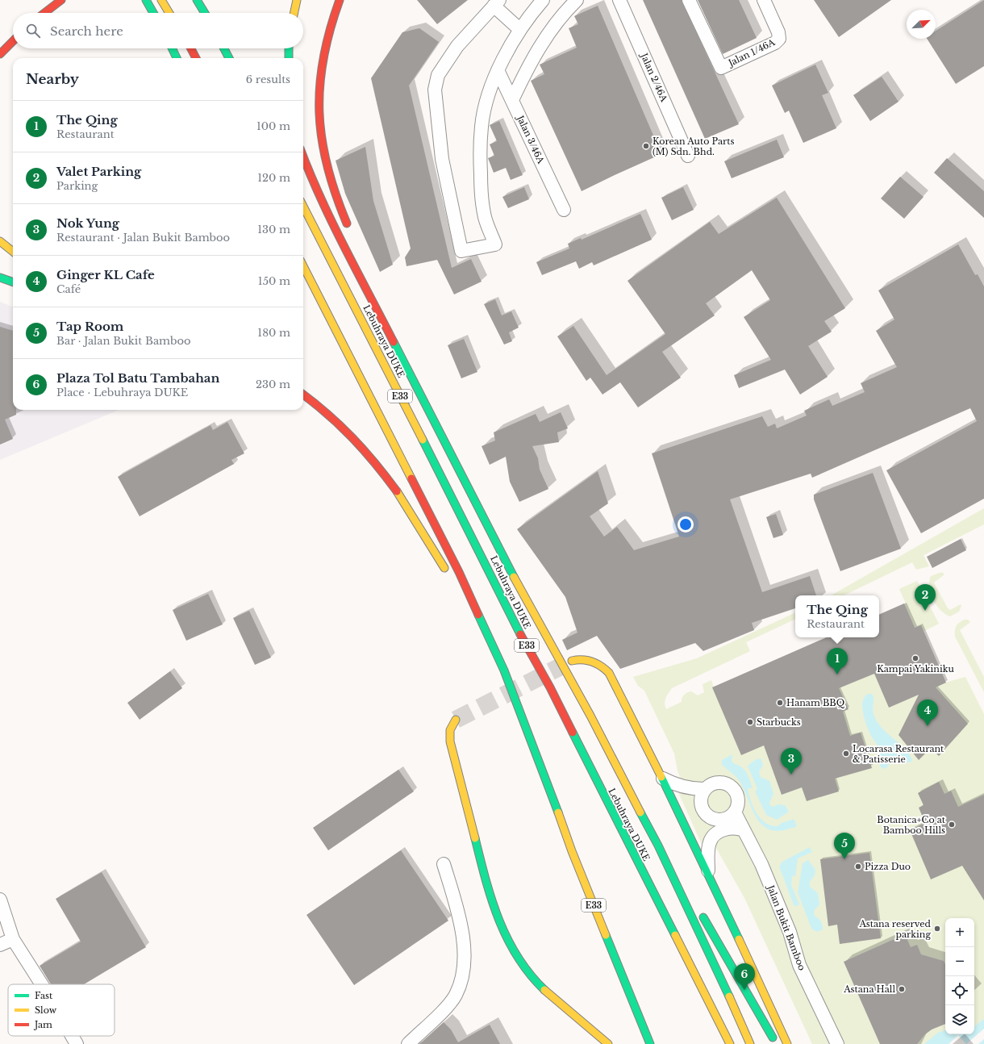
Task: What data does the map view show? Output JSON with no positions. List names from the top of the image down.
{
  "streets": {
    "highway": ["Lebuhraya DUKE", "E33"],
    "street": [
      "Jalan 1/46A",
      "Jalan 2/46A",
      "Jalan 3/46A",
      "Jalan Bukit Bamboo"
    ]
  },
  "places": [
    "Korean Auto Parts (M) Sdn. Bhd.",
    "Kampai Yakiniku",
    "Hanam BBQ",
    "Starbucks",
    "Locarasa Restaurant & Patisserie",
    "Botanica+Co at Bamboo Hills",
    "Pizza Duo",
    "Astana reserved parking",
    "Astana Hall"
  ],
  "legend": ["Fast", "Slow", "Jam"],
  "north": "top right",
  "page": {
    "search": "Search here",
    "heading": ["Nearby", "6 results"],
    "list": [
      {
        "mark": "1",
        "name": "The Qing",
        "note": "Restaurant",
        "value": "100 m"
      },
      {
        "mark": "2",
        "name": "Valet Parking",
        "note": "Parking",
        "value": "120 m"
      },
      {
        "mark": "3",
        "name": "Nok Yung",
        "note": "Restaurant · Jalan Bukit Bamboo",
        "value": "130 m"
      },
      {
        "mark": "4",
        "name": "Ginger KL Cafe",
        "note": "Café",
        "value": "150 m"
      },
      {
        "mark": "5",
        "name": "Tap Room",
        "note": "Bar · Jalan Bukit Bamboo",
        "value": "180 m"
      },
      {
        "mark": "6",
        "name": "Plaza Tol Batu Tambahan",
        "note": "Place · Lebuhraya DUKE",
        "value": "230 m"
      }
    ],
    "pins": [
      "2",
      "1",
      "4",
      "3",
      "5",
      "6"
    ],
    "popup": ["The Qing", "Restaurant"],
    "map_buttons": ["+", "−"]
  }
}
